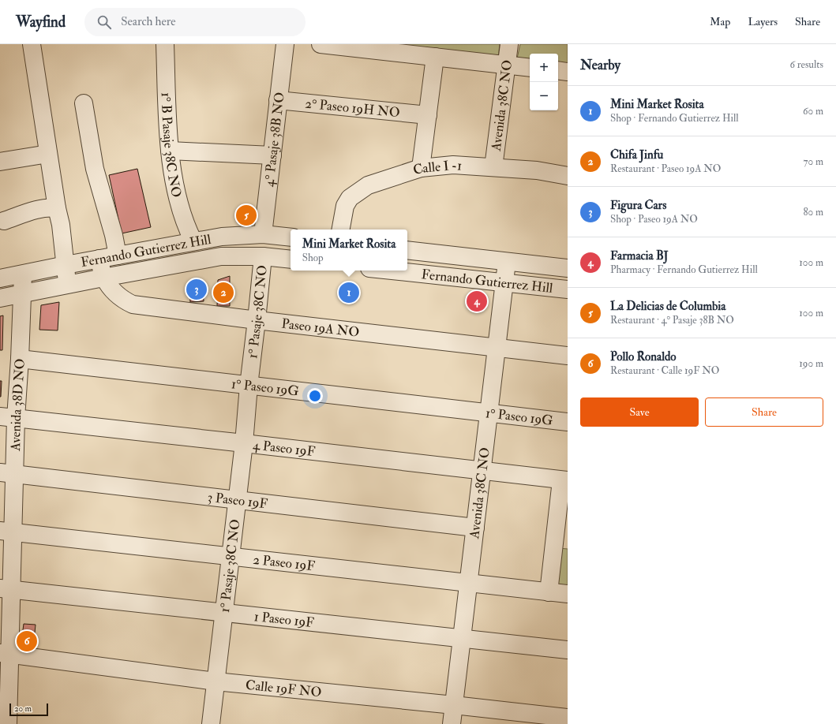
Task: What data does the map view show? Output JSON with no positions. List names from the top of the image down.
{
  "streets": {
    "street": [
      "Avenida 38C NO",
      "2° Paseo 19H NO",
      "4° Pasaje 38B NO",
      "1° B Pasaje 38C NO",
      "Calle I -1",
      "Fernando Gutierrez Hill",
      "1° Pasaje 38C NO",
      "Paseo 19A NO",
      "1° Paseo 19G",
      "Avenida 38D NO",
      "4 Paseo 19F",
      "3 Paseo 19F",
      "2 Paseo 19F",
      "1 Paseo 19F",
      "Calle 19F NO"
    ]
  },
  "crossings": [
    ["Avenida 38C NO", "Calle I -1"],
    ["Avenida 38C NO", "Fernando Gutierrez Hill"],
    ["Avenida 38C NO", "Paseo 19A NO"],
    ["Avenida 38C NO", "1° Paseo 19G"],
    ["Avenida 38C NO", "4 Paseo 19F"],
    ["Avenida 38C NO", "3 Paseo 19F"],
    ["Avenida 38C NO", "2 Paseo 19F"],
    ["Avenida 38C NO", "1 Paseo 19F"],
    ["Avenida 38C NO", "Calle 19F NO"],
    ["2° Paseo 19H NO", "4° Pasaje 38B NO"],
    ["4° Pasaje 38B NO", "Fernando Gutierrez Hill"],
    ["1° B Pasaje 38C NO", "Fernando Gutierrez Hill"],
    ["Fernando Gutierrez Hill", "1° Pasaje 38C NO"],
    ["Fernando Gutierrez Hill", "Paseo 19A NO"],
    ["Fernando Gutierrez Hill", "Avenida 38D NO"],
    ["1° Pasaje 38C NO", "Paseo 19A NO"],
    ["1° Pasaje 38C NO", "1° Paseo 19G"],
    ["1° Pasaje 38C NO", "4 Paseo 19F"],
    ["1° Pasaje 38C NO", "3 Paseo 19F"],
    ["1° Pasaje 38C NO", "2 Paseo 19F"],
    ["1° Pasaje 38C NO", "1 Paseo 19F"],
    ["1° Pasaje 38C NO", "Calle 19F NO"],
    ["1° Paseo 19G", "Avenida 38D NO"],
    ["Avenida 38D NO", "4 Paseo 19F"],
    ["Avenida 38D NO", "3 Paseo 19F"],
    ["Avenida 38D NO", "2 Paseo 19F"],
    ["Avenida 38D NO", "1 Paseo 19F"],
    ["Avenida 38D NO", "Calle 19F NO"]
  ],
  "scale_bar": "20 m",
  "page": {
    "header": "Wayfind",
    "search": "Search here",
    "nav": ["Map", "Layers", "Share"],
    "heading": ["Nearby", "6 results"],
    "map_buttons": ["+", "−"],
    "list": [
      {
        "mark": "1",
        "name": "Mini Market Rosita",
        "note": "Shop · Fernando Gutierrez Hill",
        "value": "60 m"
      },
      {
        "mark": "2",
        "name": "Chifa Jinfu",
        "note": "Restaurant · Paseo 19A NO",
        "value": "70 m"
      },
      {
        "mark": "3",
        "name": "Figura Cars",
        "note": "Shop · Paseo 19A NO",
        "value": "80 m"
      },
      {
        "mark": "4",
        "name": "Farmacia BJ",
        "note": "Pharmacy · Fernando Gutierrez Hill",
        "value": "100 m"
      },
      {
        "mark": "5",
        "name": "La Delicias de Columbia",
        "note": "Restaurant · 4° Pasaje 38B NO",
        "value": "100 m"
      },
      {
        "mark": "6",
        "name": "Pollo Ronaldo",
        "note": "Restaurant · Calle 19F NO",
        "value": "190 m"
      }
    ],
    "pins": [
      "5",
      "3",
      "1",
      "2",
      "4",
      "6"
    ],
    "popup": ["Mini Market Rosita", "Shop"],
    "buttons": ["Save", "Share"],
    "scale": "20 m"
  }
}
